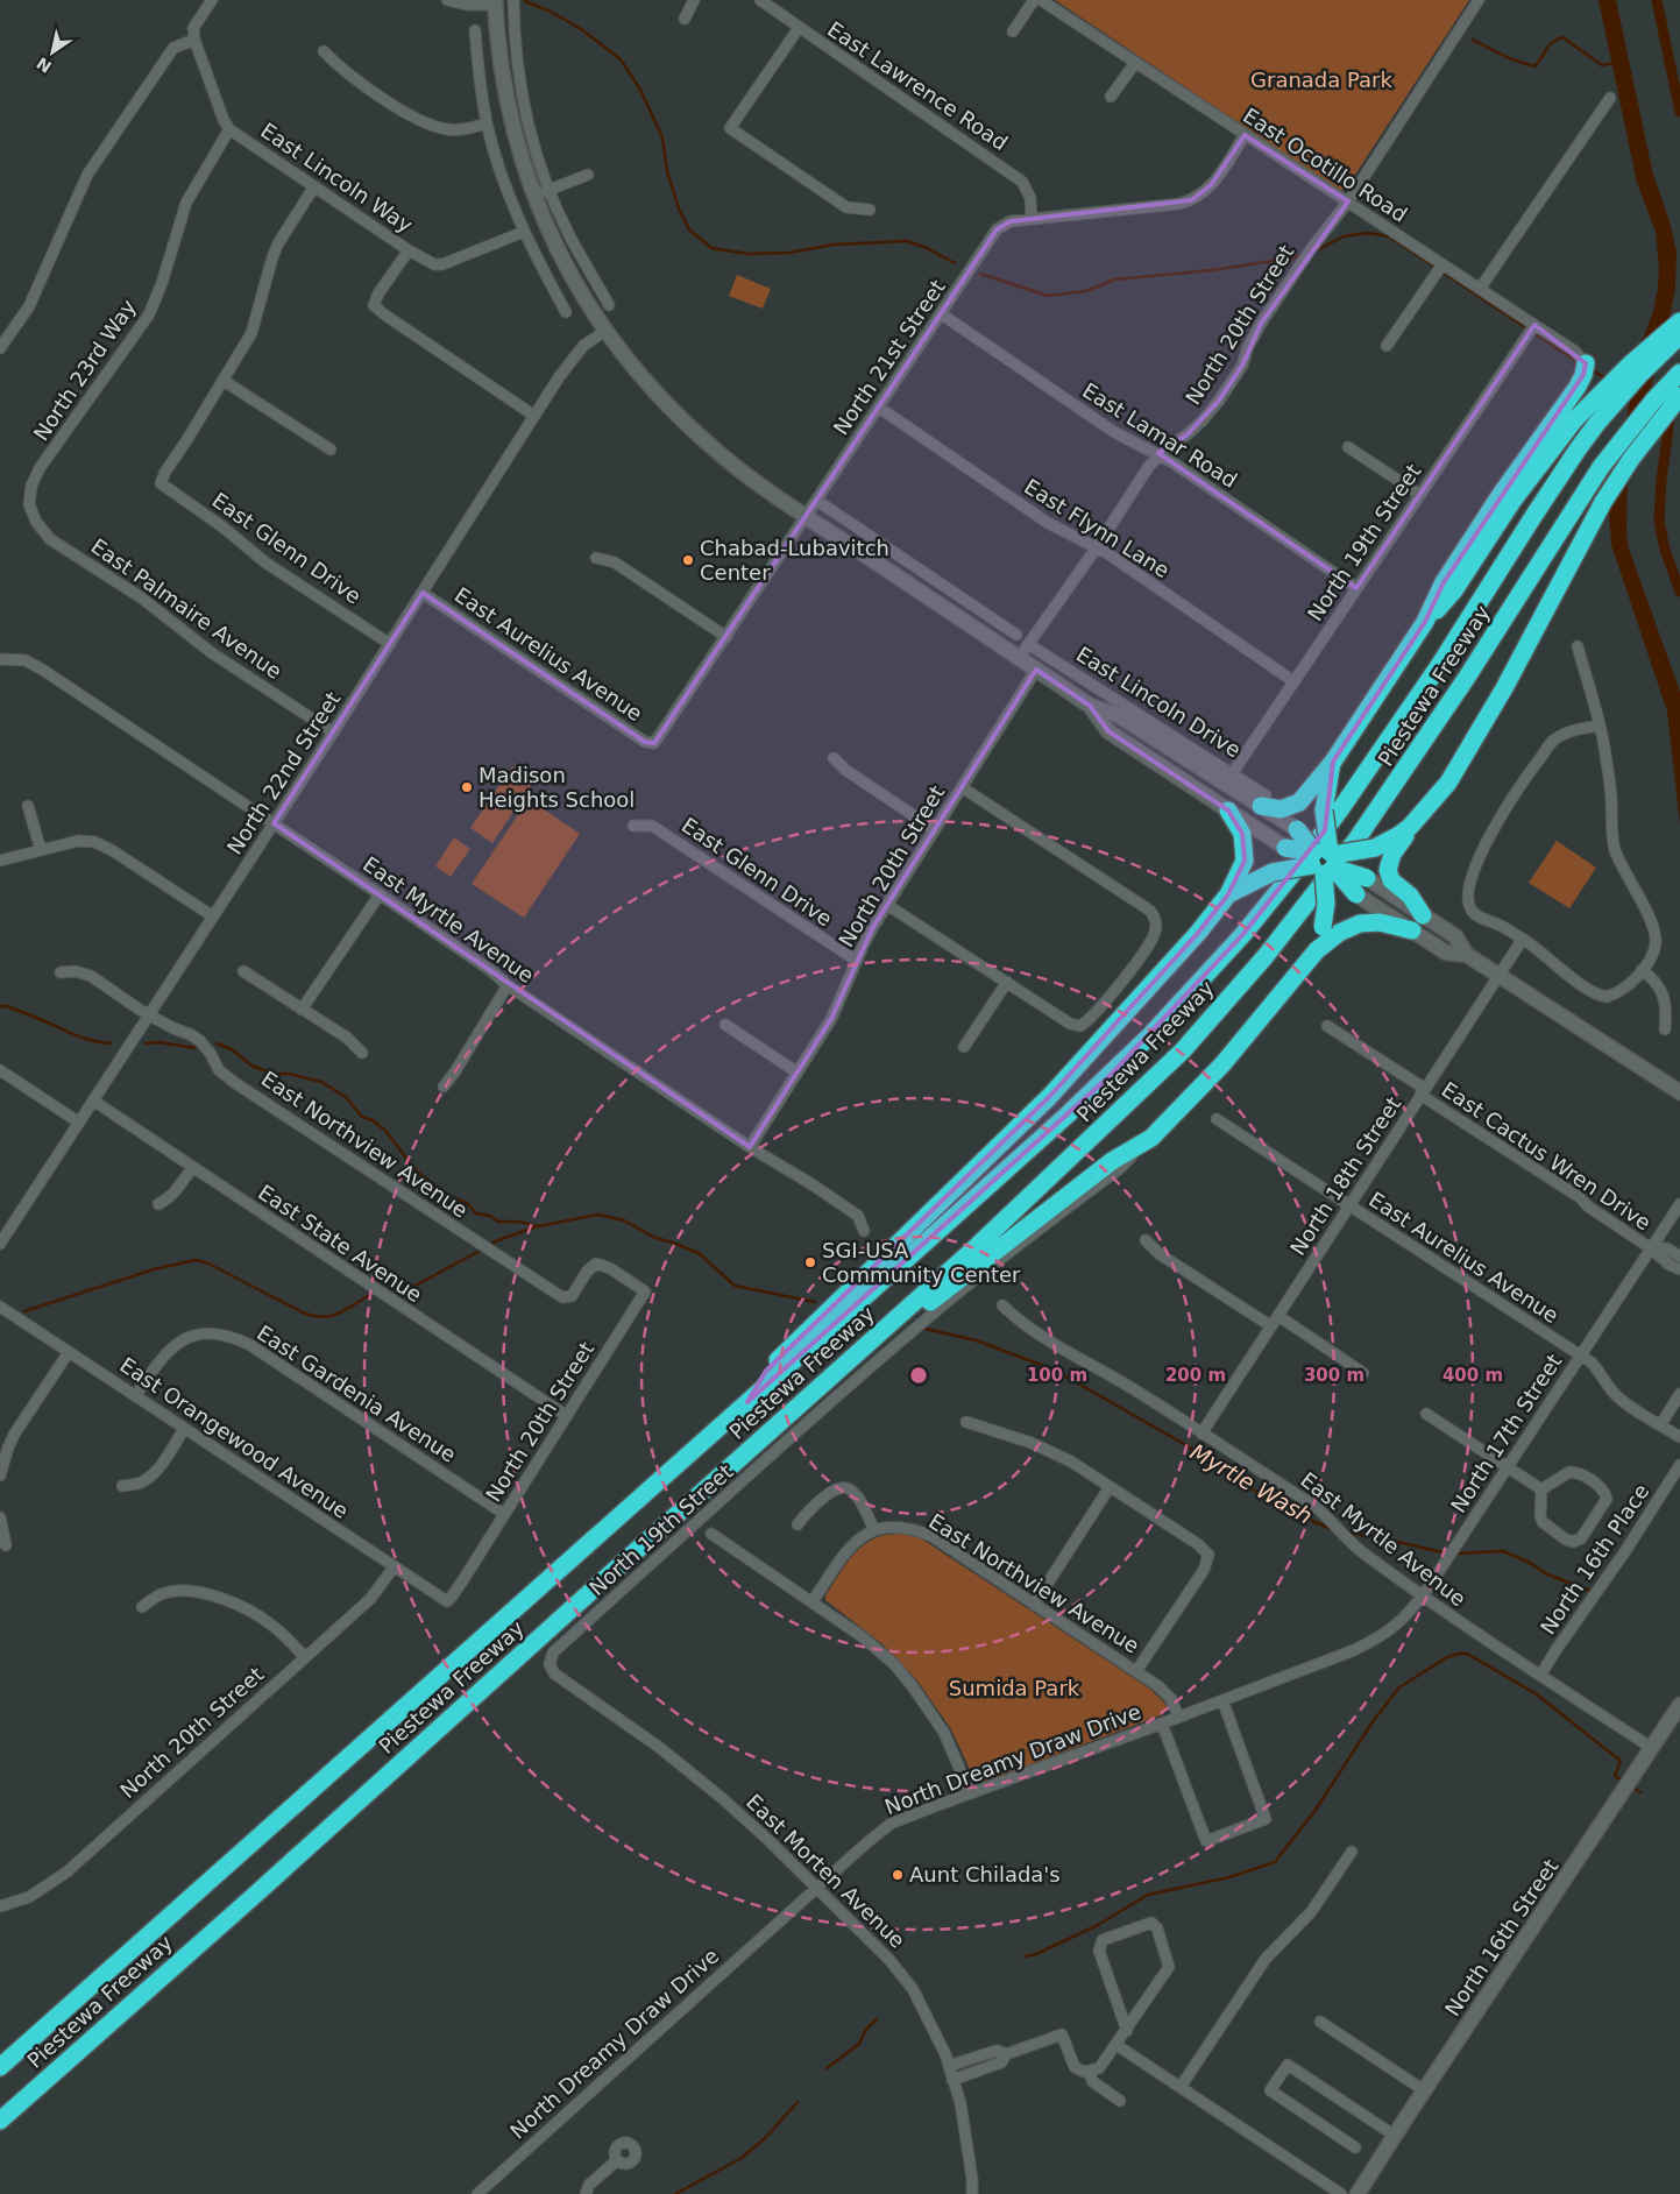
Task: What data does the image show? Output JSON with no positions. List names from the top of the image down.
{
  "streets": {
    "highway": ["Piestewa Freeway"],
    "main road": ["North 16th Street"],
    "street": [
      "East Lawrence Road",
      "East Ocotillo Road",
      "East Lincoln Way",
      "North 20th Street",
      "North 21st Street",
      "North 23rd Way",
      "East Lamar Road",
      "East Flynn Lane",
      "North 19th Street",
      "East Glenn Drive",
      "East Palmaire Avenue",
      "East Aurelius Avenue",
      "East Lincoln Drive",
      "North 22nd Street",
      "East Myrtle Avenue",
      "East Northview Avenue",
      "East Cactus Wren Drive",
      "North 18th Street",
      "East State Avenue",
      "East Gardenia Avenue",
      "North 17th Street",
      "East Orangewood Avenue",
      "North 16th Place",
      "North Dreamy Draw Drive",
      "East Morten Avenue"
    ]
  },
  "crossings": [
    ["East Lawrence Road", "North 21st Street"],
    ["East Ocotillo Road", "North 20th Street"],
    ["East Ocotillo Road", "North 21st Street"],
    ["East Ocotillo Road", "North 19th Street"],
    ["East Lincoln Way", "North 23rd Way"],
    ["North 20th Street", "East Lamar Road"],
    ["North 20th Street", "East Flynn Lane"],
    ["North 20th Street", "East Glenn Drive"],
    ["North 20th Street", "East Lincoln Drive"],
    ["North 20th Street", "East Myrtle Avenue"],
    ["North 20th Street", "East Northview Avenue"],
    ["North 20th Street", "East State Avenue"],
    ["North 20th Street", "East Gardenia Avenue"],
    ["North 20th Street", "East Orangewood Avenue"],
    ["North 21st Street", "East Lamar Road"],
    ["North 21st Street", "East Flynn Lane"],
    ["North 21st Street", "East Aurelius Avenue"],
    ["North 23rd Way", "East Palmaire Avenue"],
    ["East Lamar Road", "North 19th Street"],
    ["East Flynn Lane", "North 19th Street"],
    ["North 19th Street", "East Lincoln Drive"],
    ["North 19th Street", "East Morten Avenue"],
    ["East Glenn Drive", "North 22nd Street"],
    ["East Palmaire Avenue", "North 22nd Street"],
    ["East Aurelius Avenue", "North 22nd Street"],
    ["East Aurelius Avenue", "North 18th Street"],
    ["East Aurelius Avenue", "North 17th Street"],
    ["North 22nd Street", "East Myrtle Avenue"],
    ["North 22nd Street", "East Northview Avenue"],
    ["North 22nd Street", "East State Avenue"],
    ["East Myrtle Avenue", "North 18th Street"],
    ["East Myrtle Avenue", "North 17th Street"],
    ["East Myrtle Avenue", "North 16th Place"],
    ["East Myrtle Avenue", "North Dreamy Draw Drive"],
    ["East Myrtle Avenue", "North 16th Street"],
    ["East Northview Avenue", "North Dreamy Draw Drive"],
    ["East Cactus Wren Drive", "North 18th Street"],
    ["East Cactus Wren Drive", "North 17th Street"],
    ["East Gardenia Avenue", "East Orangewood Avenue"],
    ["North 17th Street", "North Dreamy Draw Drive"],
    ["North Dreamy Draw Drive", "East Morten Avenue"]
  ],
  "water": ["Myrtle Wash"],
  "parks": ["Granada Park", "Sumida Park"],
  "places": [
    "Chabad-Lubavitch Center",
    "Madison Heights School",
    "SGI-USA Community Center",
    "Aunt Chilada's"
  ],
  "north": "bottom left",
  "rings": [
    "100 m",
    "200 m",
    "300 m",
    "400 m"
  ]
}
